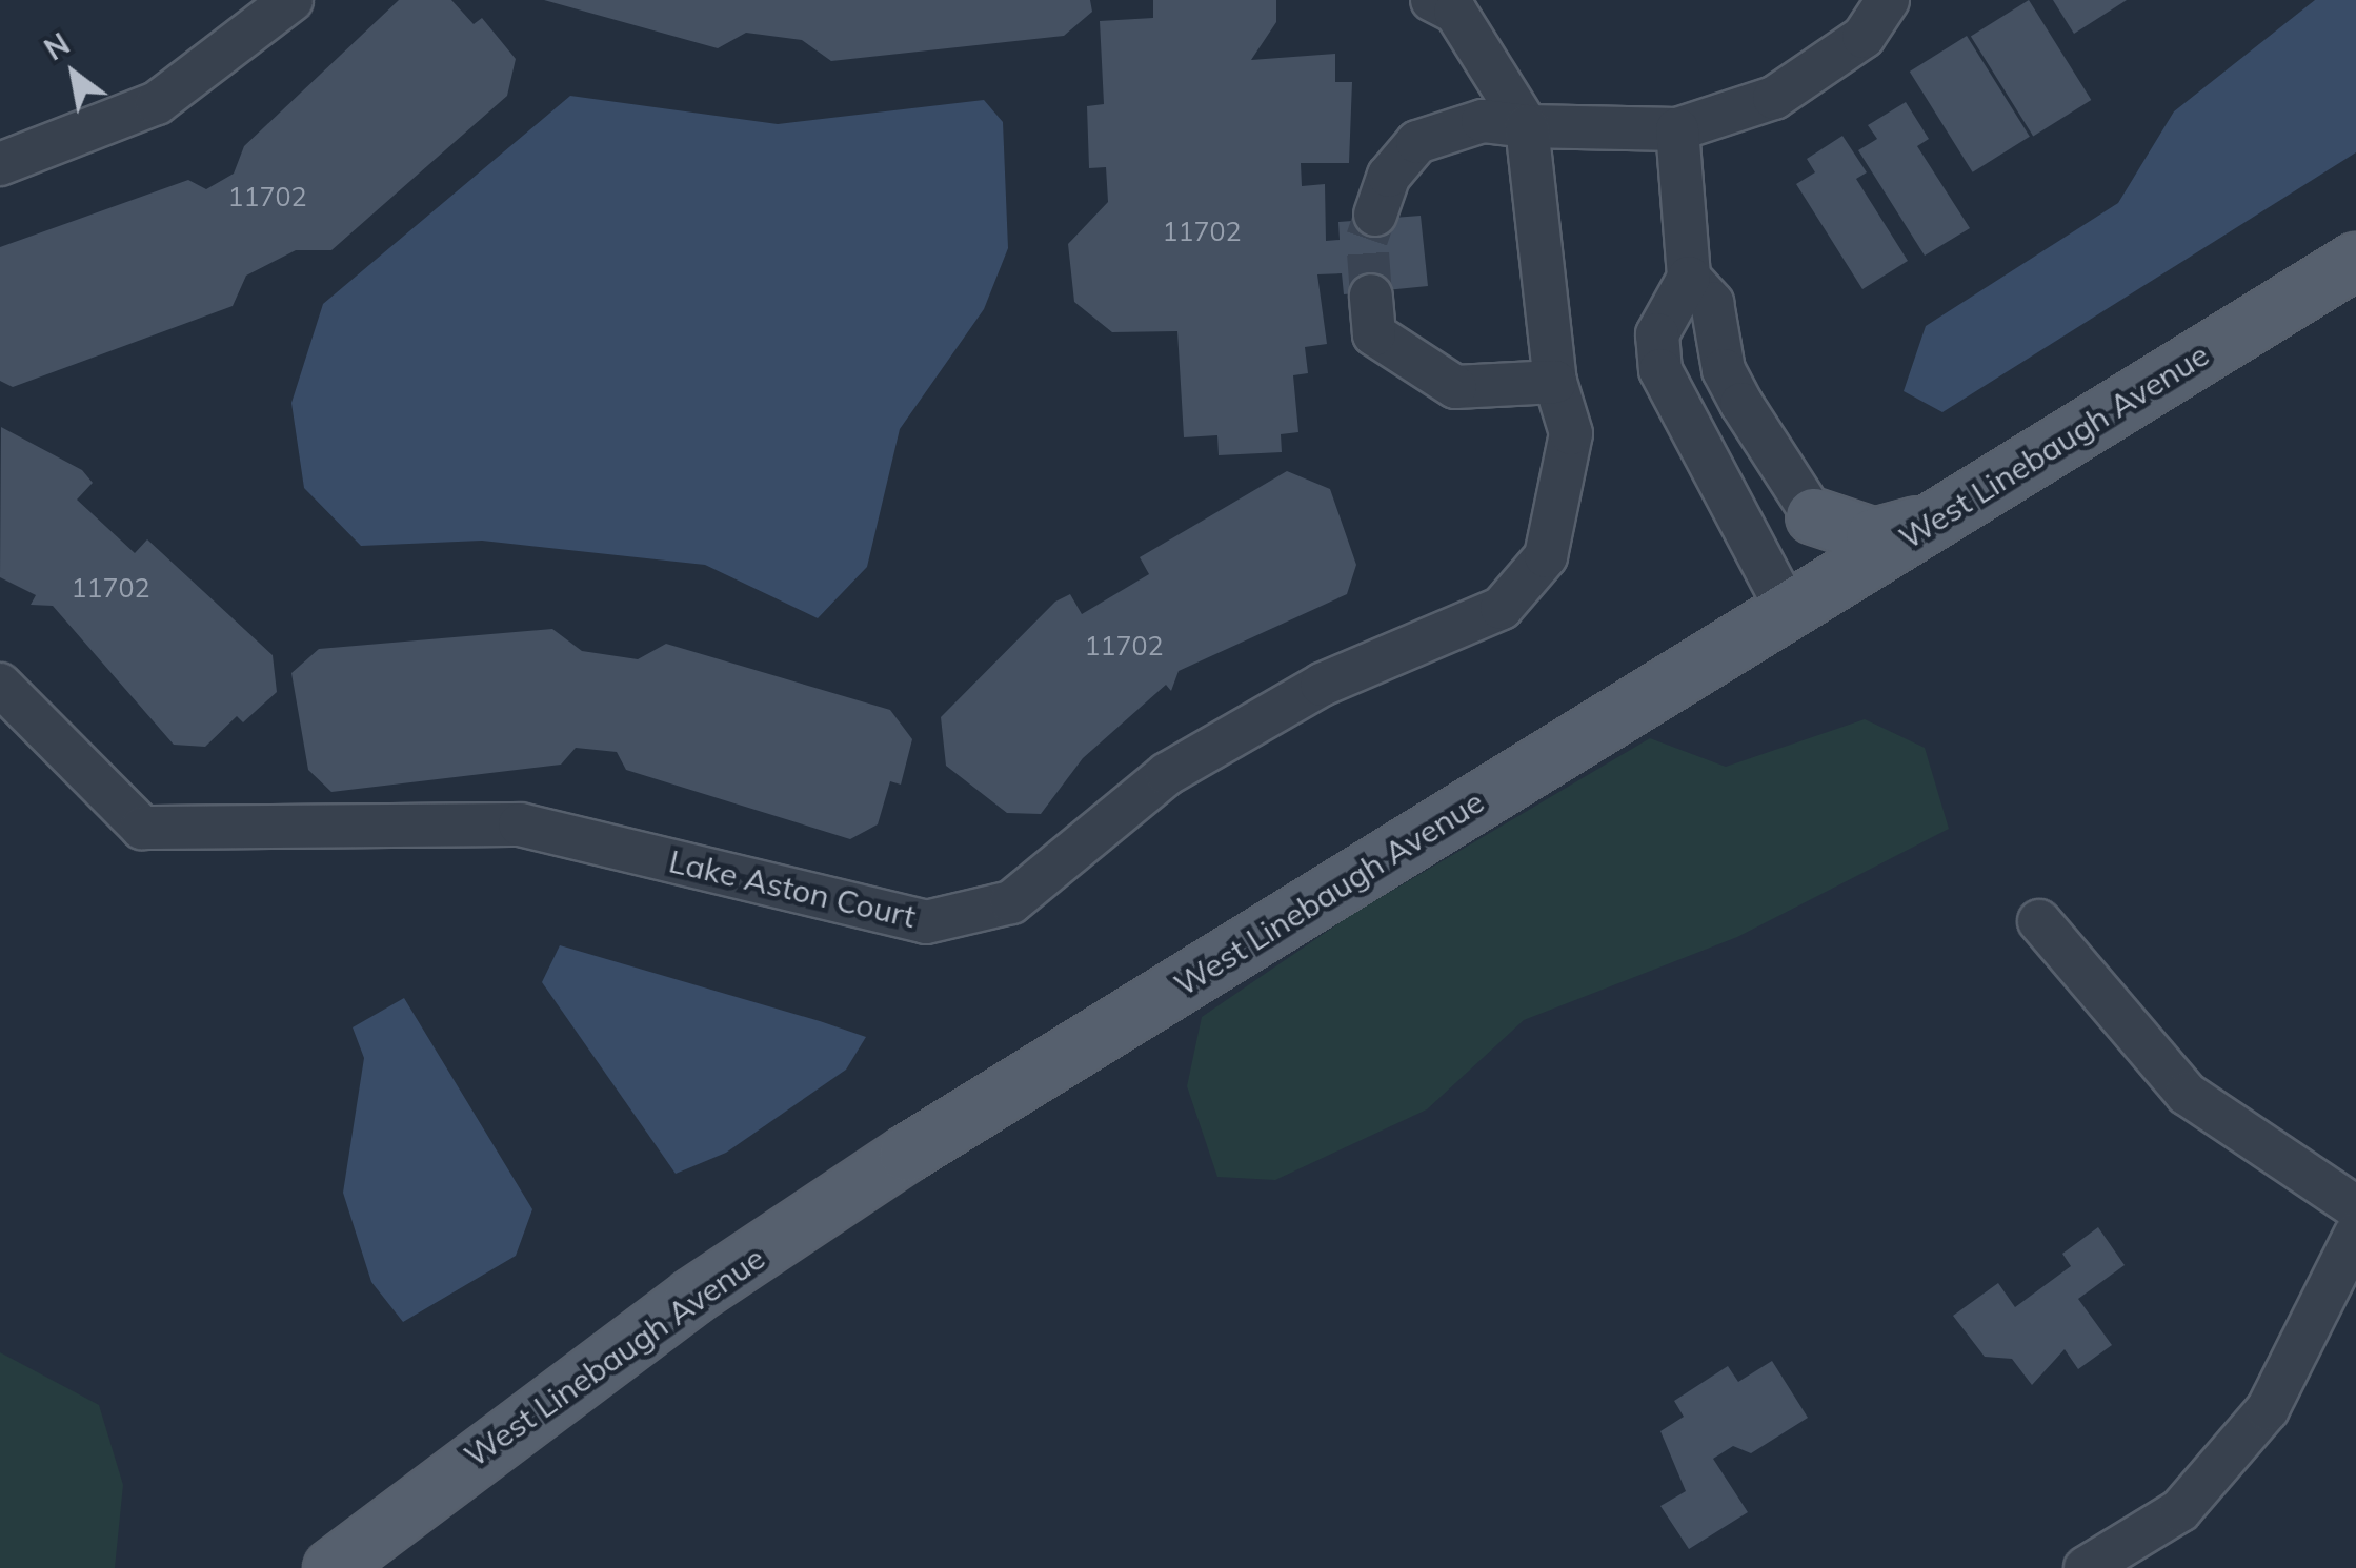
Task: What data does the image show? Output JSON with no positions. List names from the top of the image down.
{
  "streets": {
    "main road": ["West Linebaugh Avenue"],
    "street": ["Lake Aston Court"]
  },
  "house_numbers": [
    "11702",
    "11702",
    "11702",
    "11702"
  ],
  "north": "top left"
}
